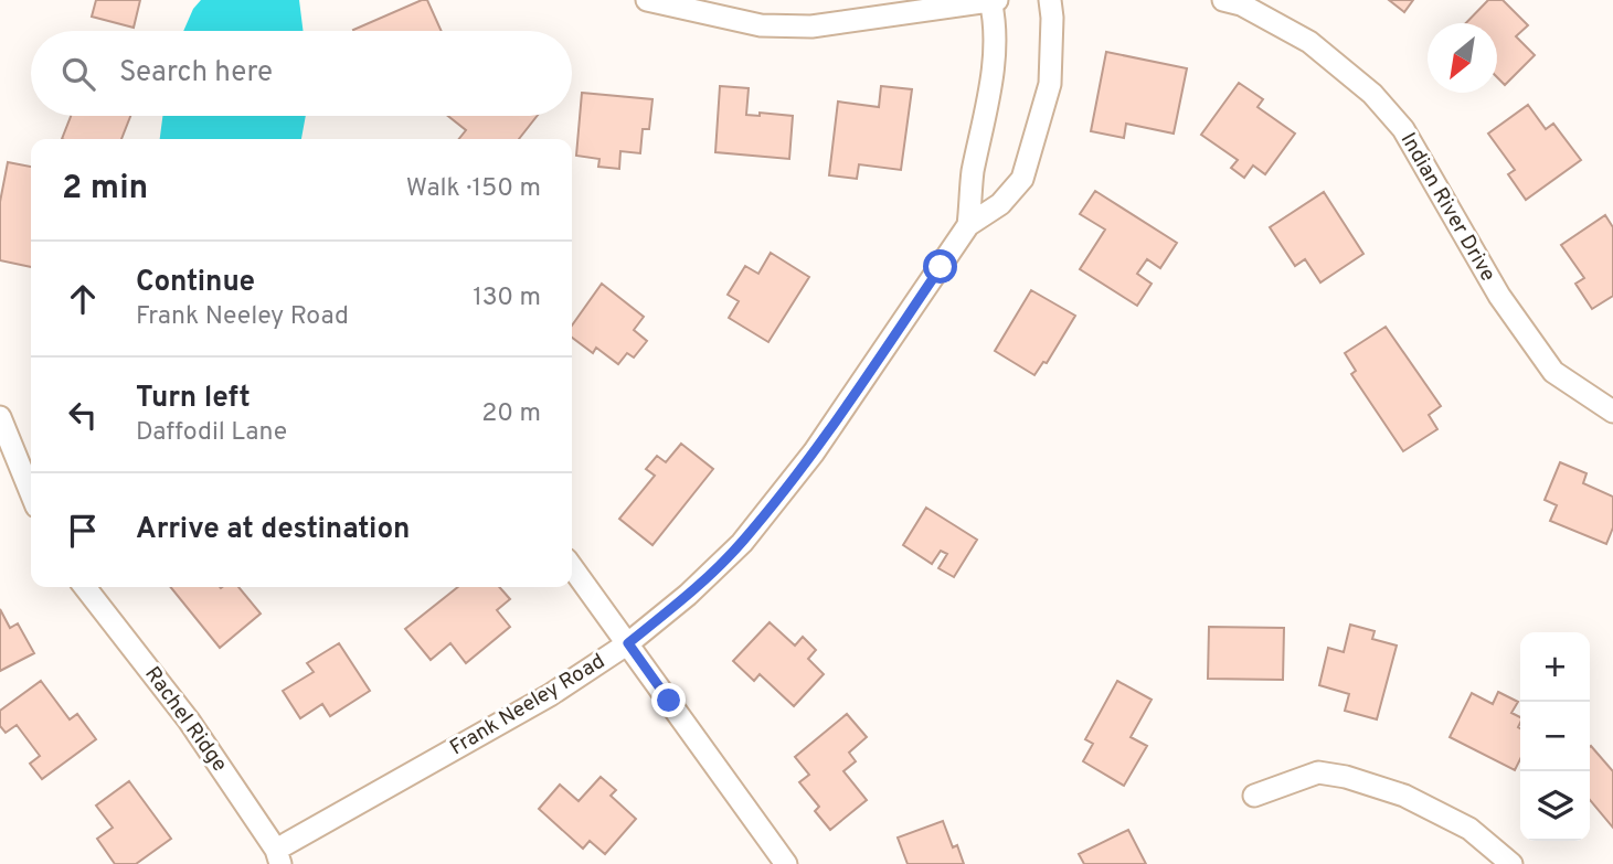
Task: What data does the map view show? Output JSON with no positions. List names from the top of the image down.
{
  "streets": {
    "street": ["Indian River Drive", "Frank Neeley Road", "Rachel Ridge"]
  },
  "crossings": [
    ["Frank Neeley Road", "Rachel Ridge"]
  ],
  "north": "bottom left",
  "page": {
    "search": "Search here",
    "heading": ["2 min", "Walk · 150 m"],
    "list": [
      ["Continue", "Frank Neeley Road", "130 m"],
      ["Turn left", "Daffodil Lane", "20 m"],
      "Arrive at destination"
    ],
    "map_buttons": ["+", "−"]
  }
}
